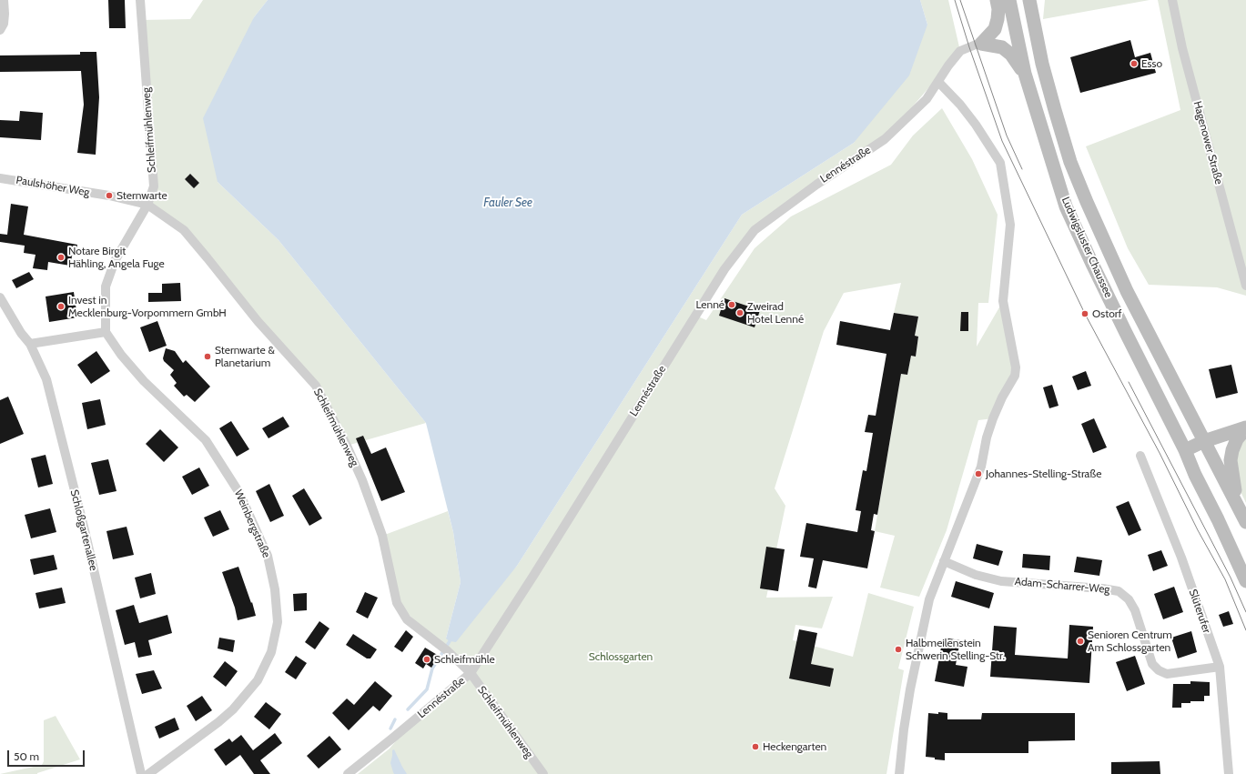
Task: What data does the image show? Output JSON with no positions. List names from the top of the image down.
{
  "streets": {
    "street": [
      "Schleifmühlenweg",
      "Hagenower Straße",
      "Lennéstraße",
      "Paulshöher Weg",
      "Ludwigsluster Chaussee",
      "Weinbergstraße",
      "Schloßgartenallee",
      "Adam-Scharrer-Weg",
      "Slüterufer"
    ]
  },
  "crossings": [
    ["Schleifmühlenweg", "Lennéstraße"],
    ["Schleifmühlenweg", "Paulshöher Weg"],
    ["Adam-Scharrer-Weg", "Slüterufer"]
  ],
  "water": ["Fauler See"],
  "parks": ["Schlossgarten"],
  "places": [
    "Esso",
    "Sternwarte",
    "Notare Birgit Hähling, Angela Fuge",
    "Lenné",
    "Invest in Mecklenburg-Vorpommern GmbH",
    "Zweirad Hotel Lenné",
    "Ostorf",
    "Sternwarte & Planetarium",
    "Johannes-Stelling-Straße",
    "Senioren Centrum Am Schlossgarten",
    "Halbmeilenstein Schwerin Stelling-Str.",
    "Schleifmühle",
    "Heckengarten"
  ],
  "scale_bar": "50 m"
}
